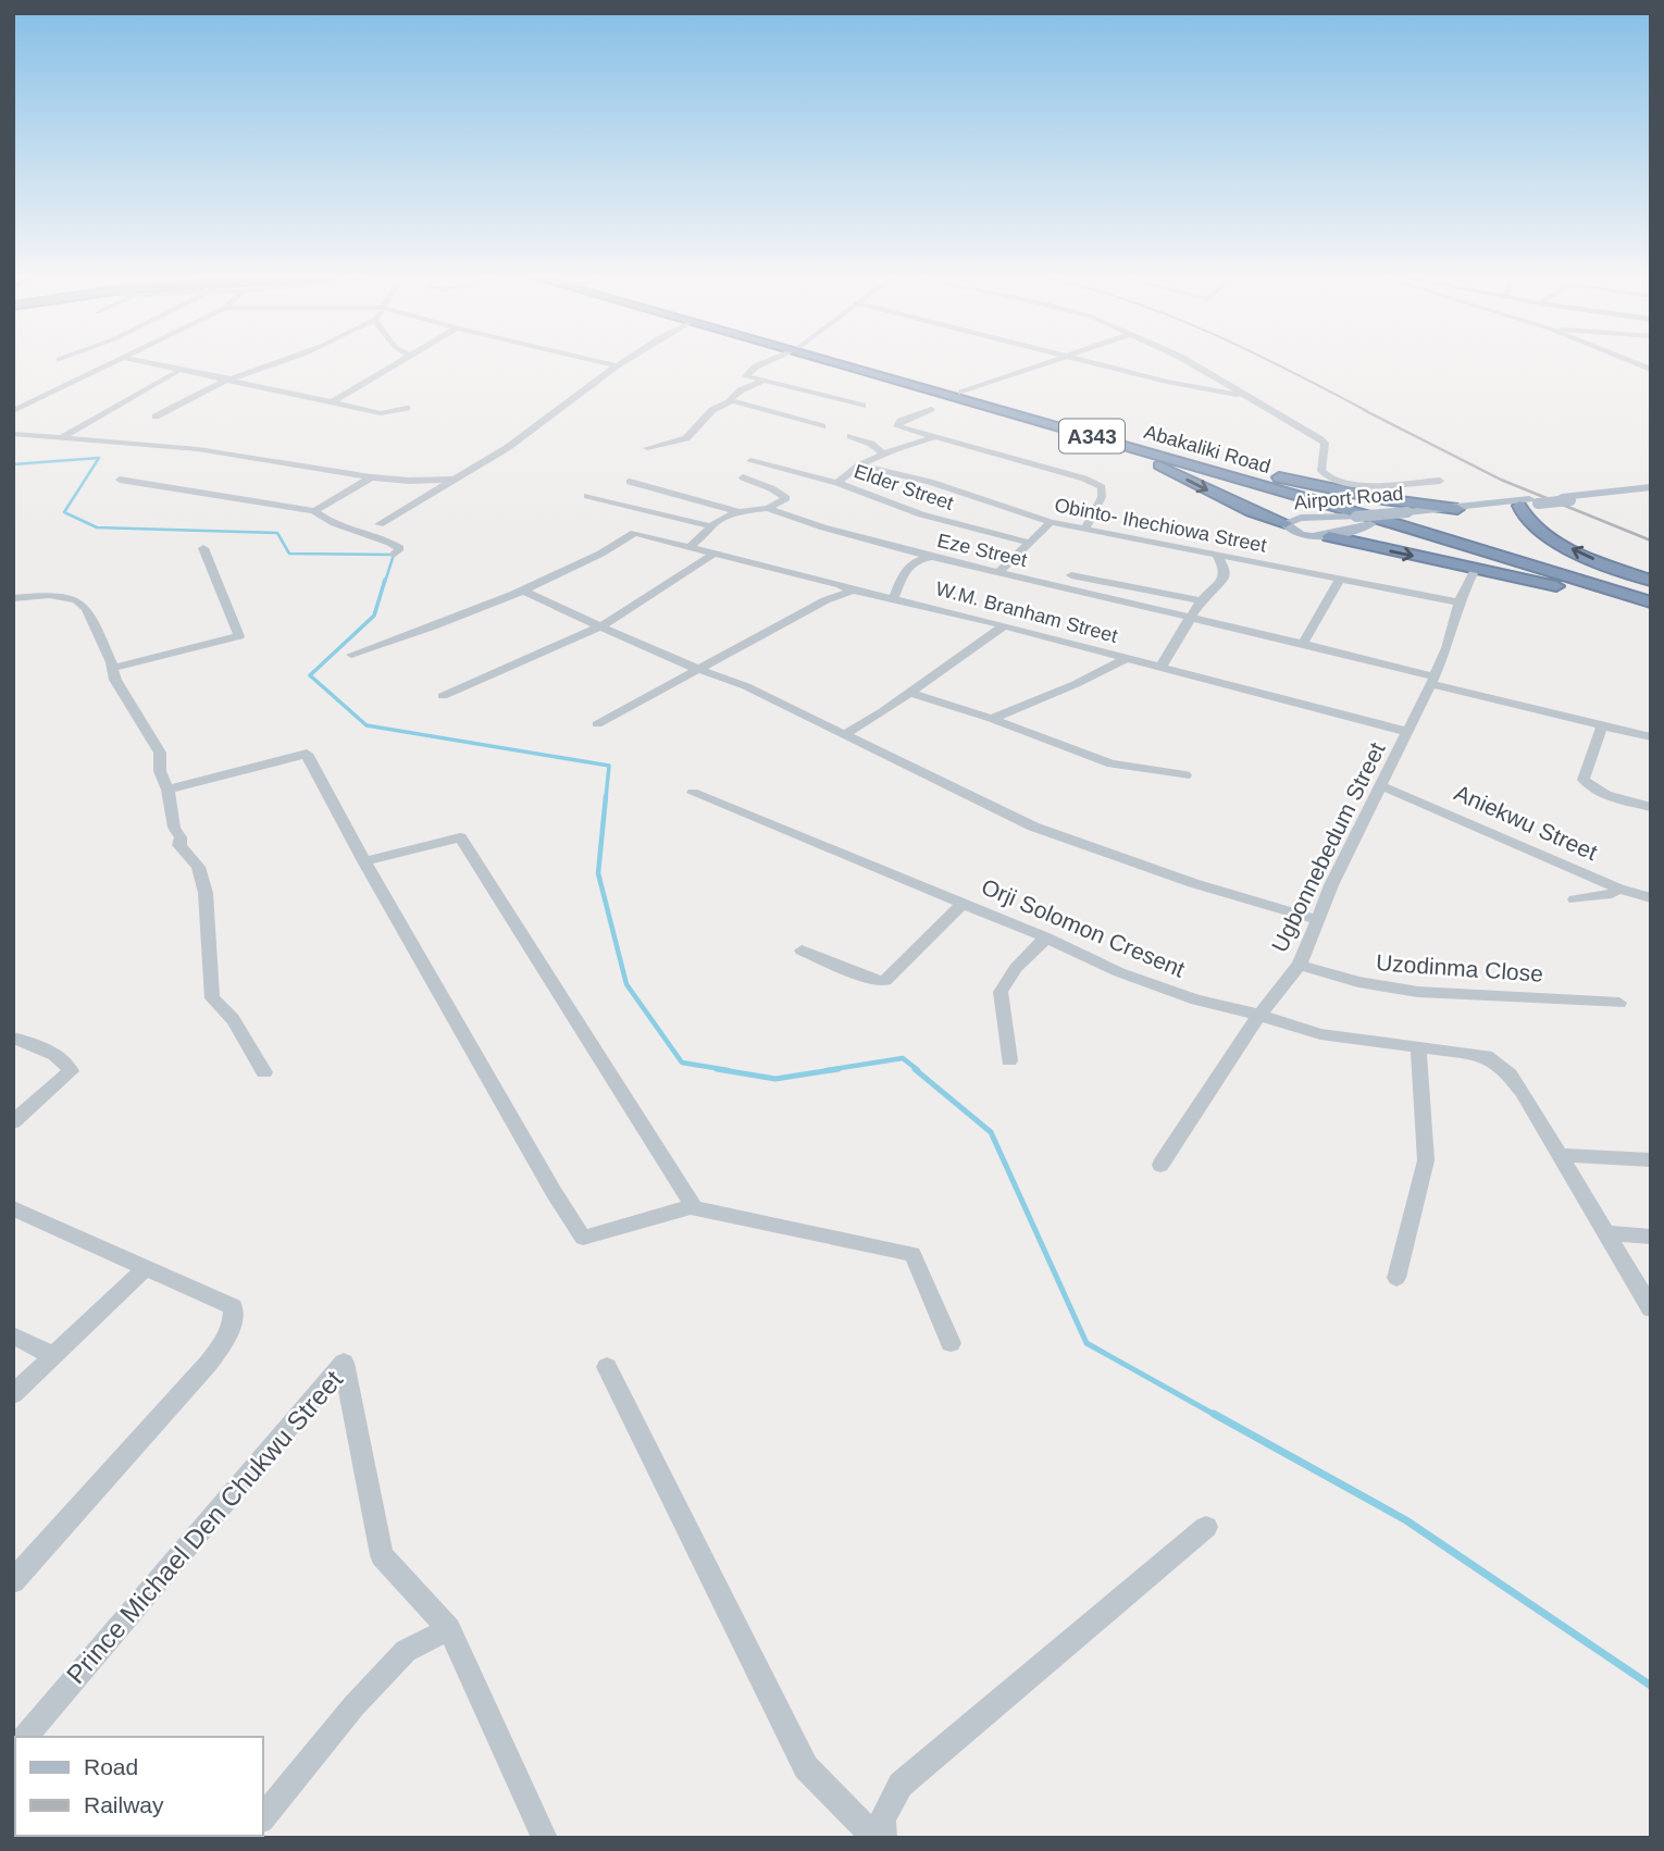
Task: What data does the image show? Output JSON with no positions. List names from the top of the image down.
{
  "streets": {
    "highway": ["A343", "Abakaliki Road"],
    "main road": ["Airport Road"],
    "street": [
      "Elder Street",
      "Obinto- Ihechiowa Street",
      "Eze Street",
      "W.M. Branham Street",
      "Aniekwu Street",
      "Ugbonnebedum Street",
      "Orji Solomon Cresent",
      "Uzodinma Close",
      "Prince Michael Den Chukwu Street"
    ]
  },
  "crossings": [
    ["Obinto- Ihechiowa Street", "Ugbonnebedum Street"],
    ["Eze Street", "Ugbonnebedum Street"],
    ["W.M. Branham Street", "Ugbonnebedum Street"],
    ["Aniekwu Street", "Ugbonnebedum Street"],
    ["Ugbonnebedum Street", "Orji Solomon Cresent"],
    ["Ugbonnebedum Street", "Uzodinma Close"]
  ],
  "legend": ["Road", "Railway"]
}
